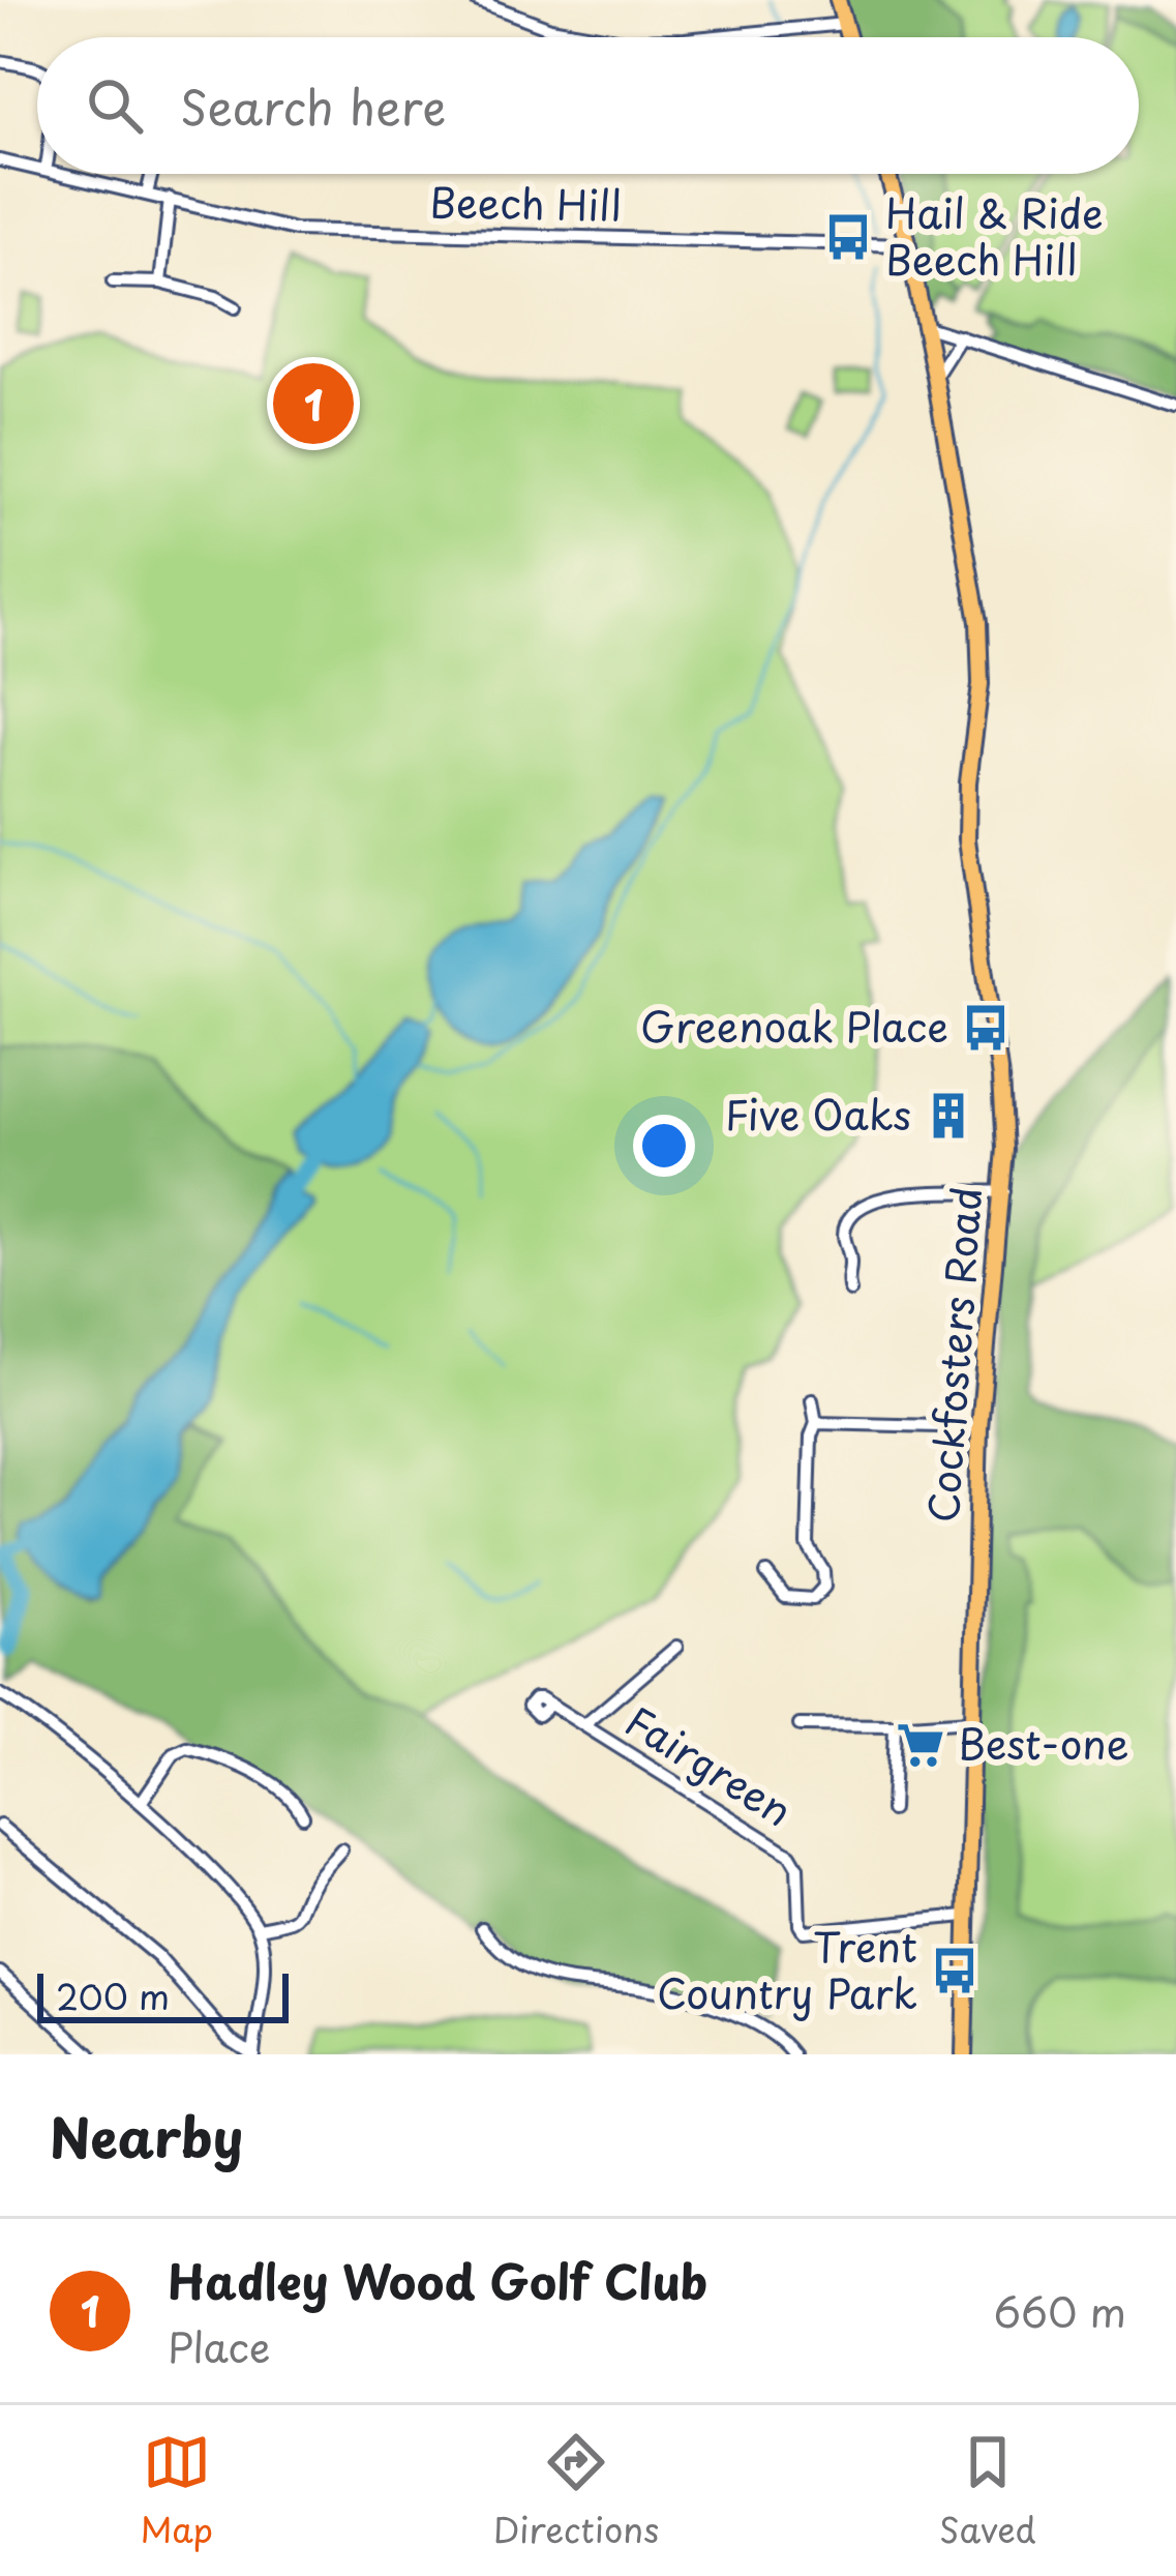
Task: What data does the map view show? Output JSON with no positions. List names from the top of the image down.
{
  "streets": {
    "main road": ["Cockfosters Road"],
    "street": ["Beech Hill", "Fairgreen"]
  },
  "crossings": [
    ["Beech Hill", "Cockfosters Road"],
    ["Cockfosters Road", "Fairgreen"]
  ],
  "places": {
    "bus stop": ["Hail & Ride Beech Hill", "Greenoak Place", "Trent Country Park"],
    "building": ["Five Oaks"],
    "supermarket": ["Best-one"]
  },
  "scale_bar": "200 m",
  "page": {
    "search": "Search here",
    "pins": "1",
    "scale": "200 m",
    "heading": "Nearby",
    "list": [
      {
        "mark": "1",
        "name": "Hadley Wood Golf Club",
        "note": "Place",
        "value": "660 m"
      }
    ],
    "nav": ["Map", "Directions", "Saved"]
  }
}
